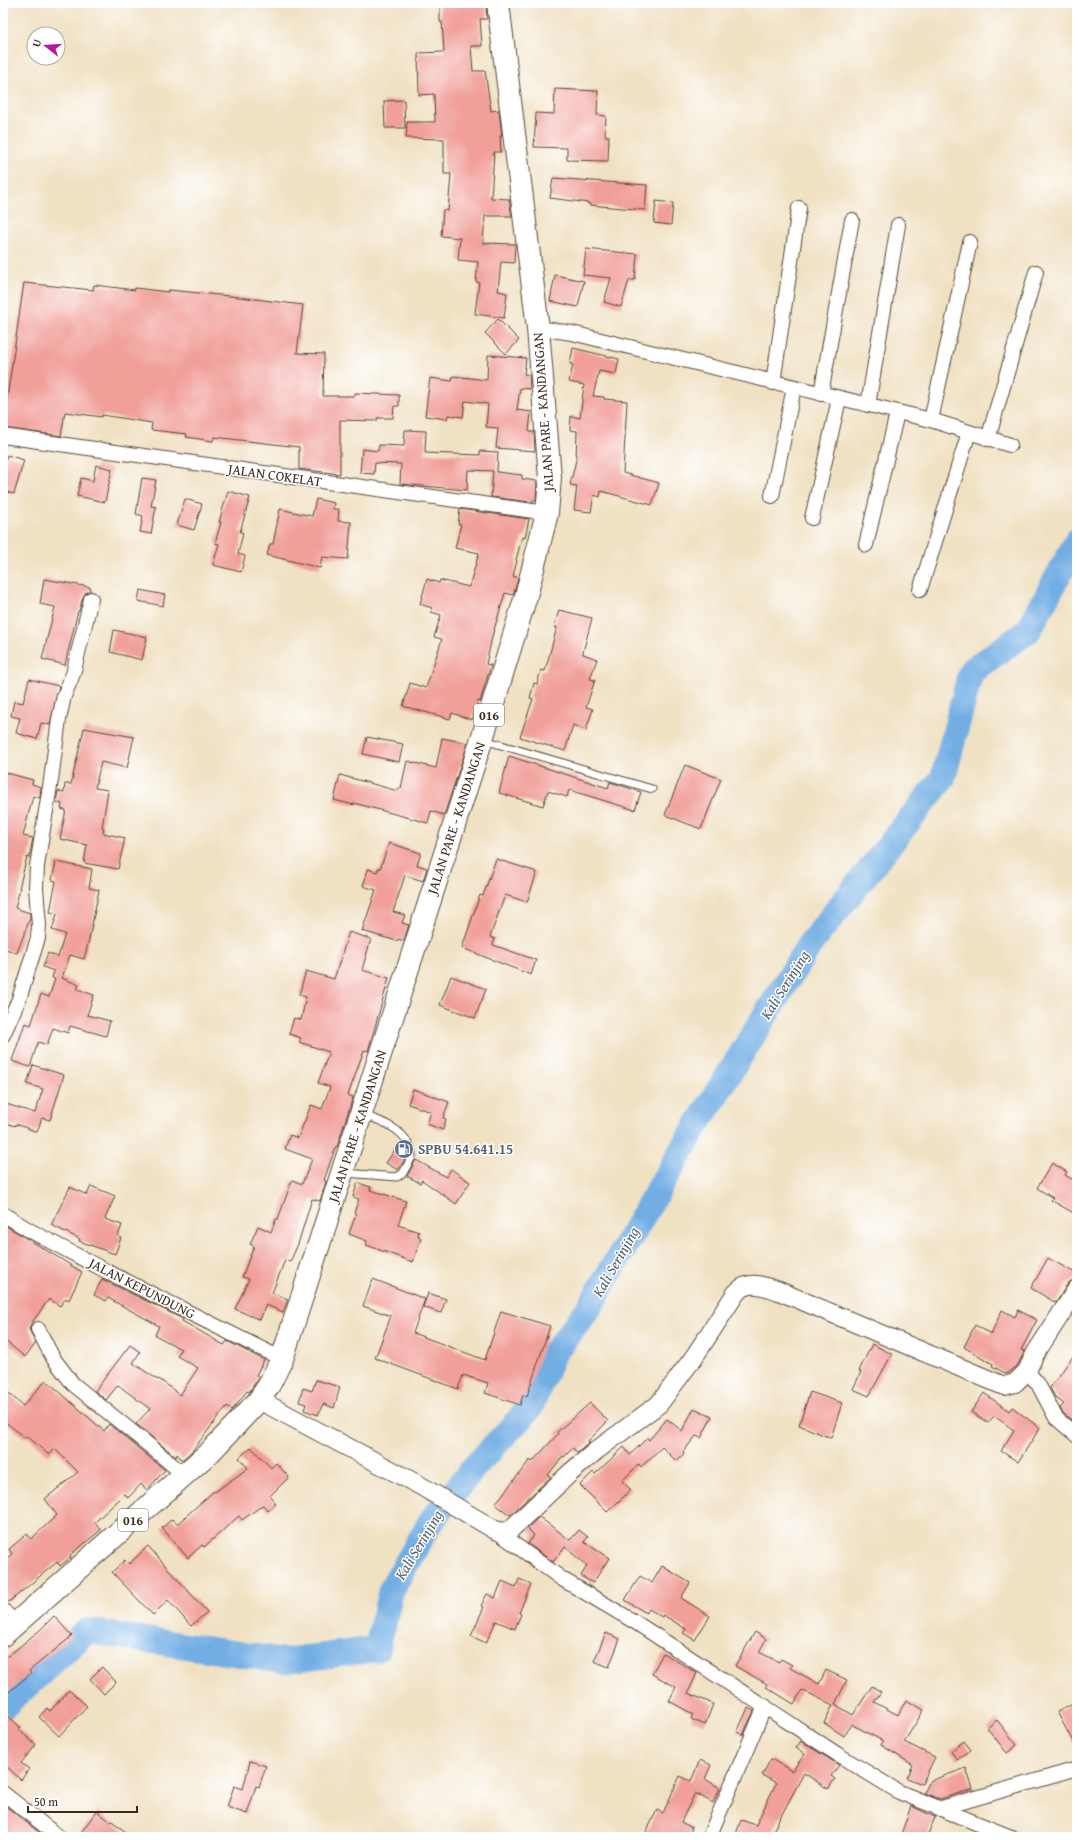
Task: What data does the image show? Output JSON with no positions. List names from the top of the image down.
{
  "streets": {
    "main road": ["JALAN PARE - KANDANGAN", "016"],
    "street": ["JALAN COKELAT", "JALAN KEPUNDUNG"]
  },
  "crossings": [
    ["JALAN PARE - KANDANGAN", "JALAN COKELAT"],
    ["JALAN PARE - KANDANGAN", "016"],
    ["JALAN PARE - KANDANGAN", "JALAN KEPUNDUNG"]
  ],
  "water": ["Kali Serinjing"],
  "places": {
    "fuel station": ["SPBU 54.641.15"]
  },
  "scale_bar": "50 m",
  "north": "left"
}
